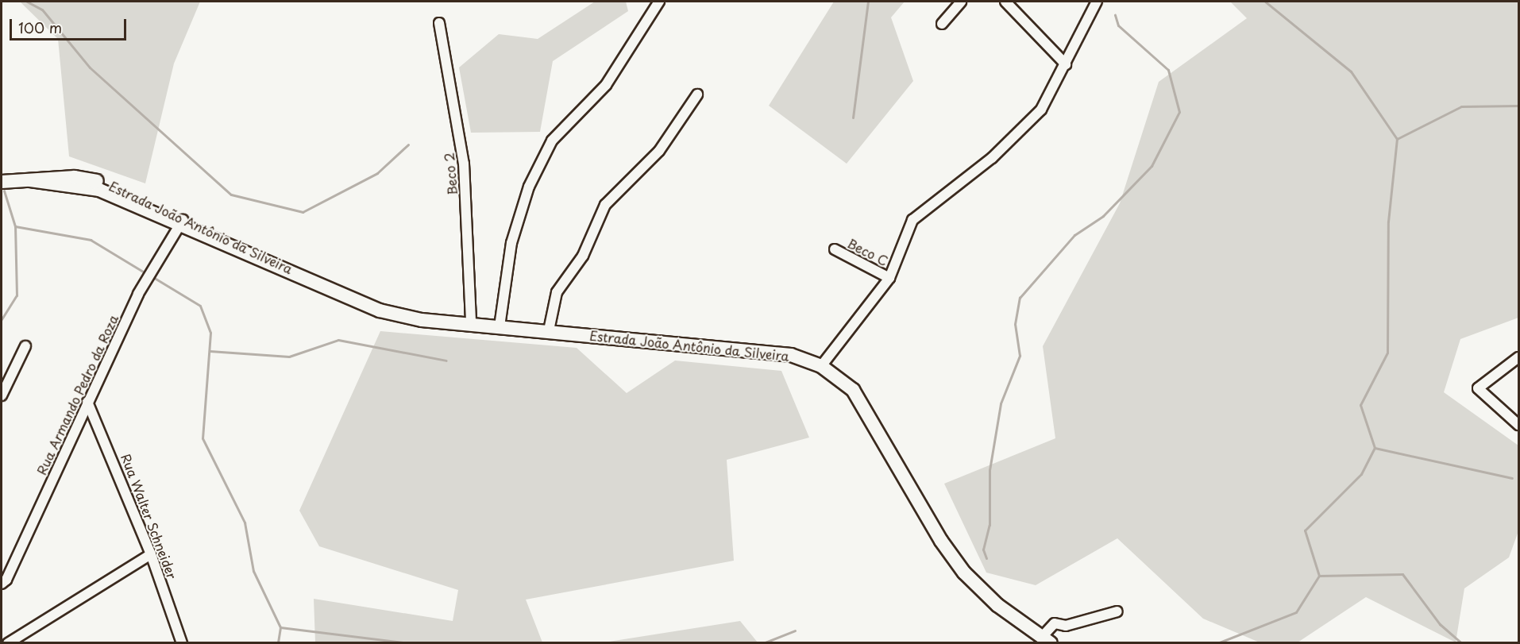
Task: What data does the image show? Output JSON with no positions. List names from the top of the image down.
{
  "streets": {
    "main road": ["Estrada João Antônio da Silveira"],
    "street": [
      "Beco 2",
      "Beco C",
      "Rua Armando Pedro da Roza",
      "Rua Walter Schneider"
    ]
  },
  "crossings": [
    ["Beco 2", "Estrada João Antônio da Silveira"],
    ["Estrada João Antônio da Silveira", "Rua Armando Pedro da Roza"],
    ["Rua Armando Pedro da Roza", "Rua Walter Schneider"]
  ],
  "scale_bar": "100 m"
}
